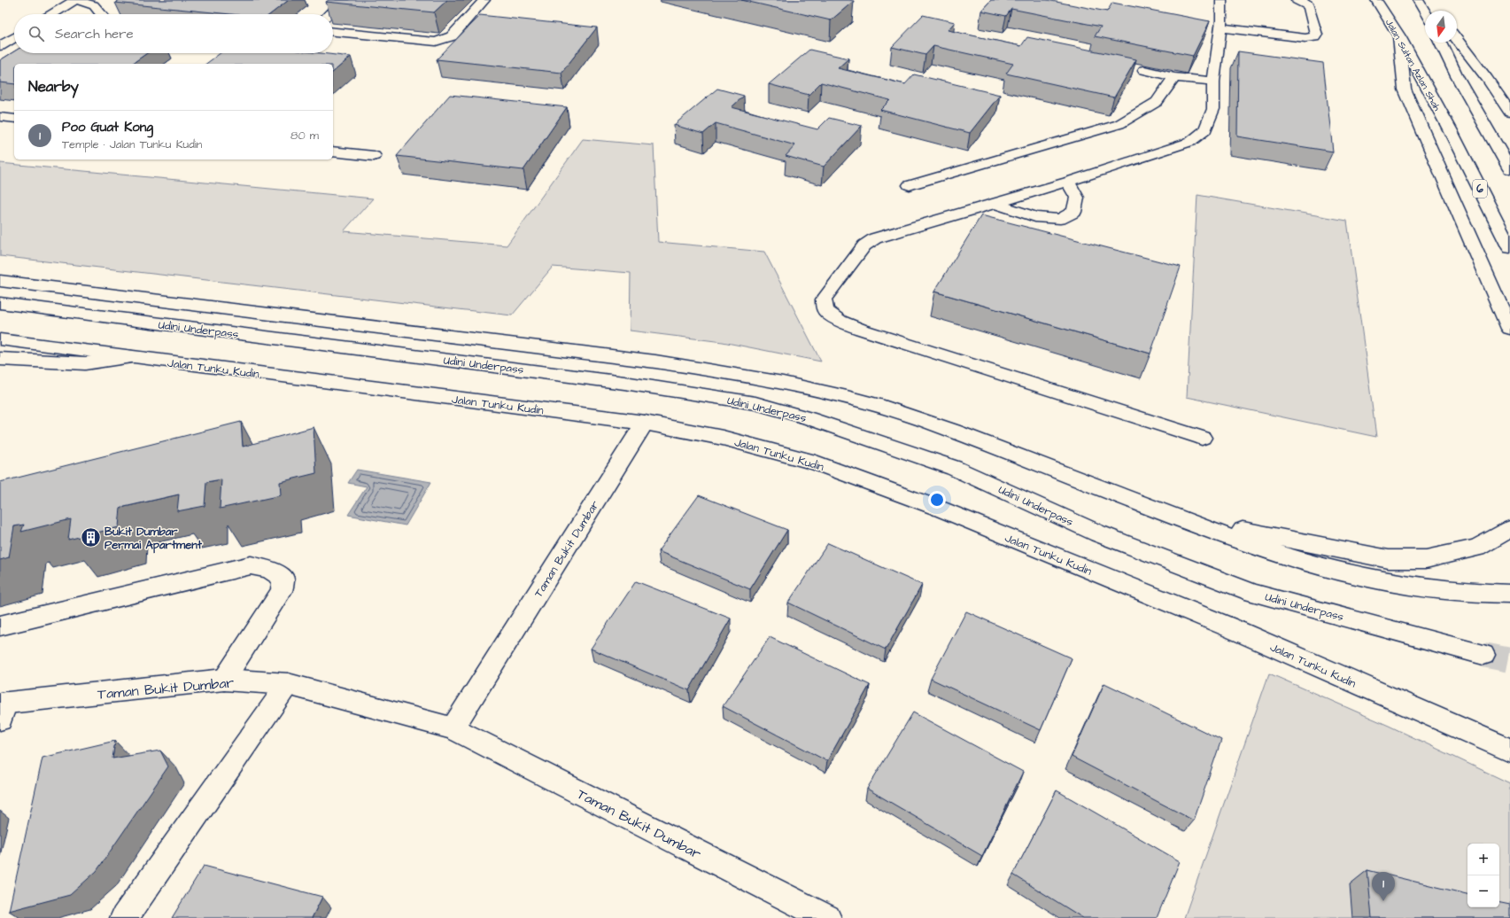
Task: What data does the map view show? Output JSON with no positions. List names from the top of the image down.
{
  "streets": {
    "main road": [
      "Jalan Sultan Azlan Shah",
      "6",
      "Udini Underpass",
      "Jalan Tunku Kudin",
      "Taman Bukit Dumbar"
    ]
  },
  "crossings": [
    ["Jalan Tunku Kudin", "Taman Bukit Dumbar"]
  ],
  "places": {
    "building": ["Bukit Dumbar Permai Apartment"]
  },
  "north": "bottom",
  "page": {
    "search": "Search here",
    "heading": "Nearby",
    "list": [
      {
        "mark": "1",
        "name": "Poo Guat Kong",
        "note": "Temple · Jalan Tunku Kudin",
        "value": "80 m"
      }
    ],
    "map_buttons": ["+", "−"],
    "pins": "1"
  }
}
